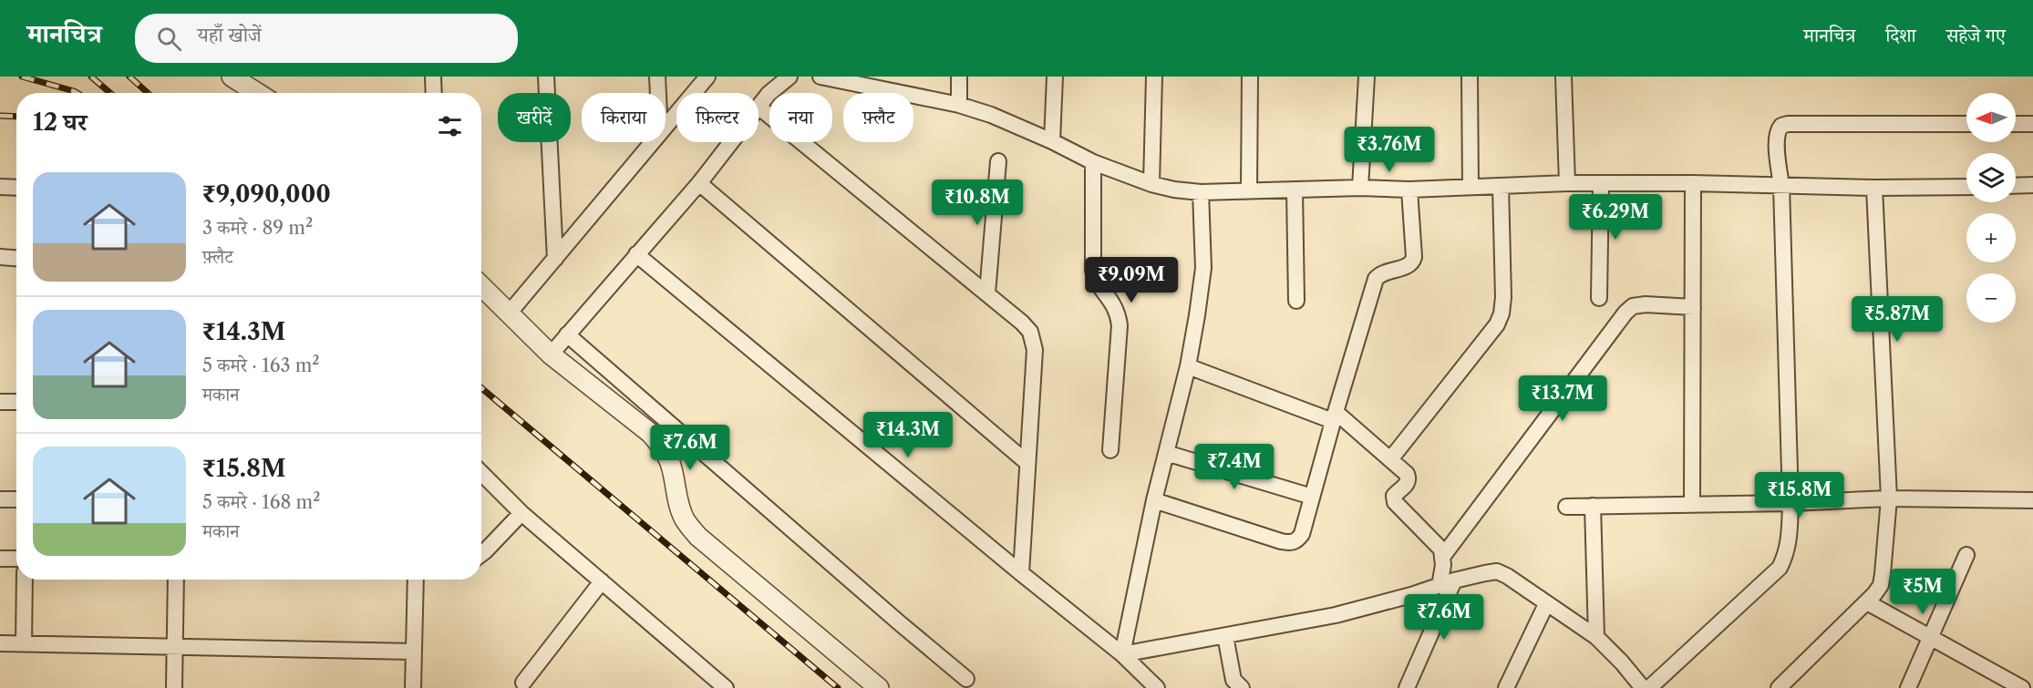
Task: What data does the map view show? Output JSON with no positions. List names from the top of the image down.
{
  "north": "left",
  "page": {
    "header": "मानचित्र",
    "search": "यहाँ खोजें",
    "nav": ["मानचित्र", "दिशा", "सहेजे गए"],
    "map_buttons": ["+", "−"],
    "chip": [
      "खरीदें",
      "किराया",
      "फ़िल्टर",
      "नया",
      "फ़्लैट"
    ],
    "heading": "12 घर",
    "price": [
      "₹3.76M",
      "₹10.8M",
      "₹6.29M",
      "₹9.09M",
      "₹5.87M",
      "₹13.7M",
      "₹14.3M",
      "₹7.6M",
      "₹7.4M",
      "₹15.8M",
      "₹5M",
      "₹7.6M"
    ],
    "list": [
      {
        "name": "₹9,090,000",
        "note": "3 कमरे · 89 m² · फ़्लैट"
      },
      {
        "name": "₹14.3M",
        "note": "5 कमरे · 163 m² · मकान"
      },
      {
        "name": "₹15.8M",
        "note": "5 कमरे · 168 m² · मकान"
      }
    ]
  }
}
